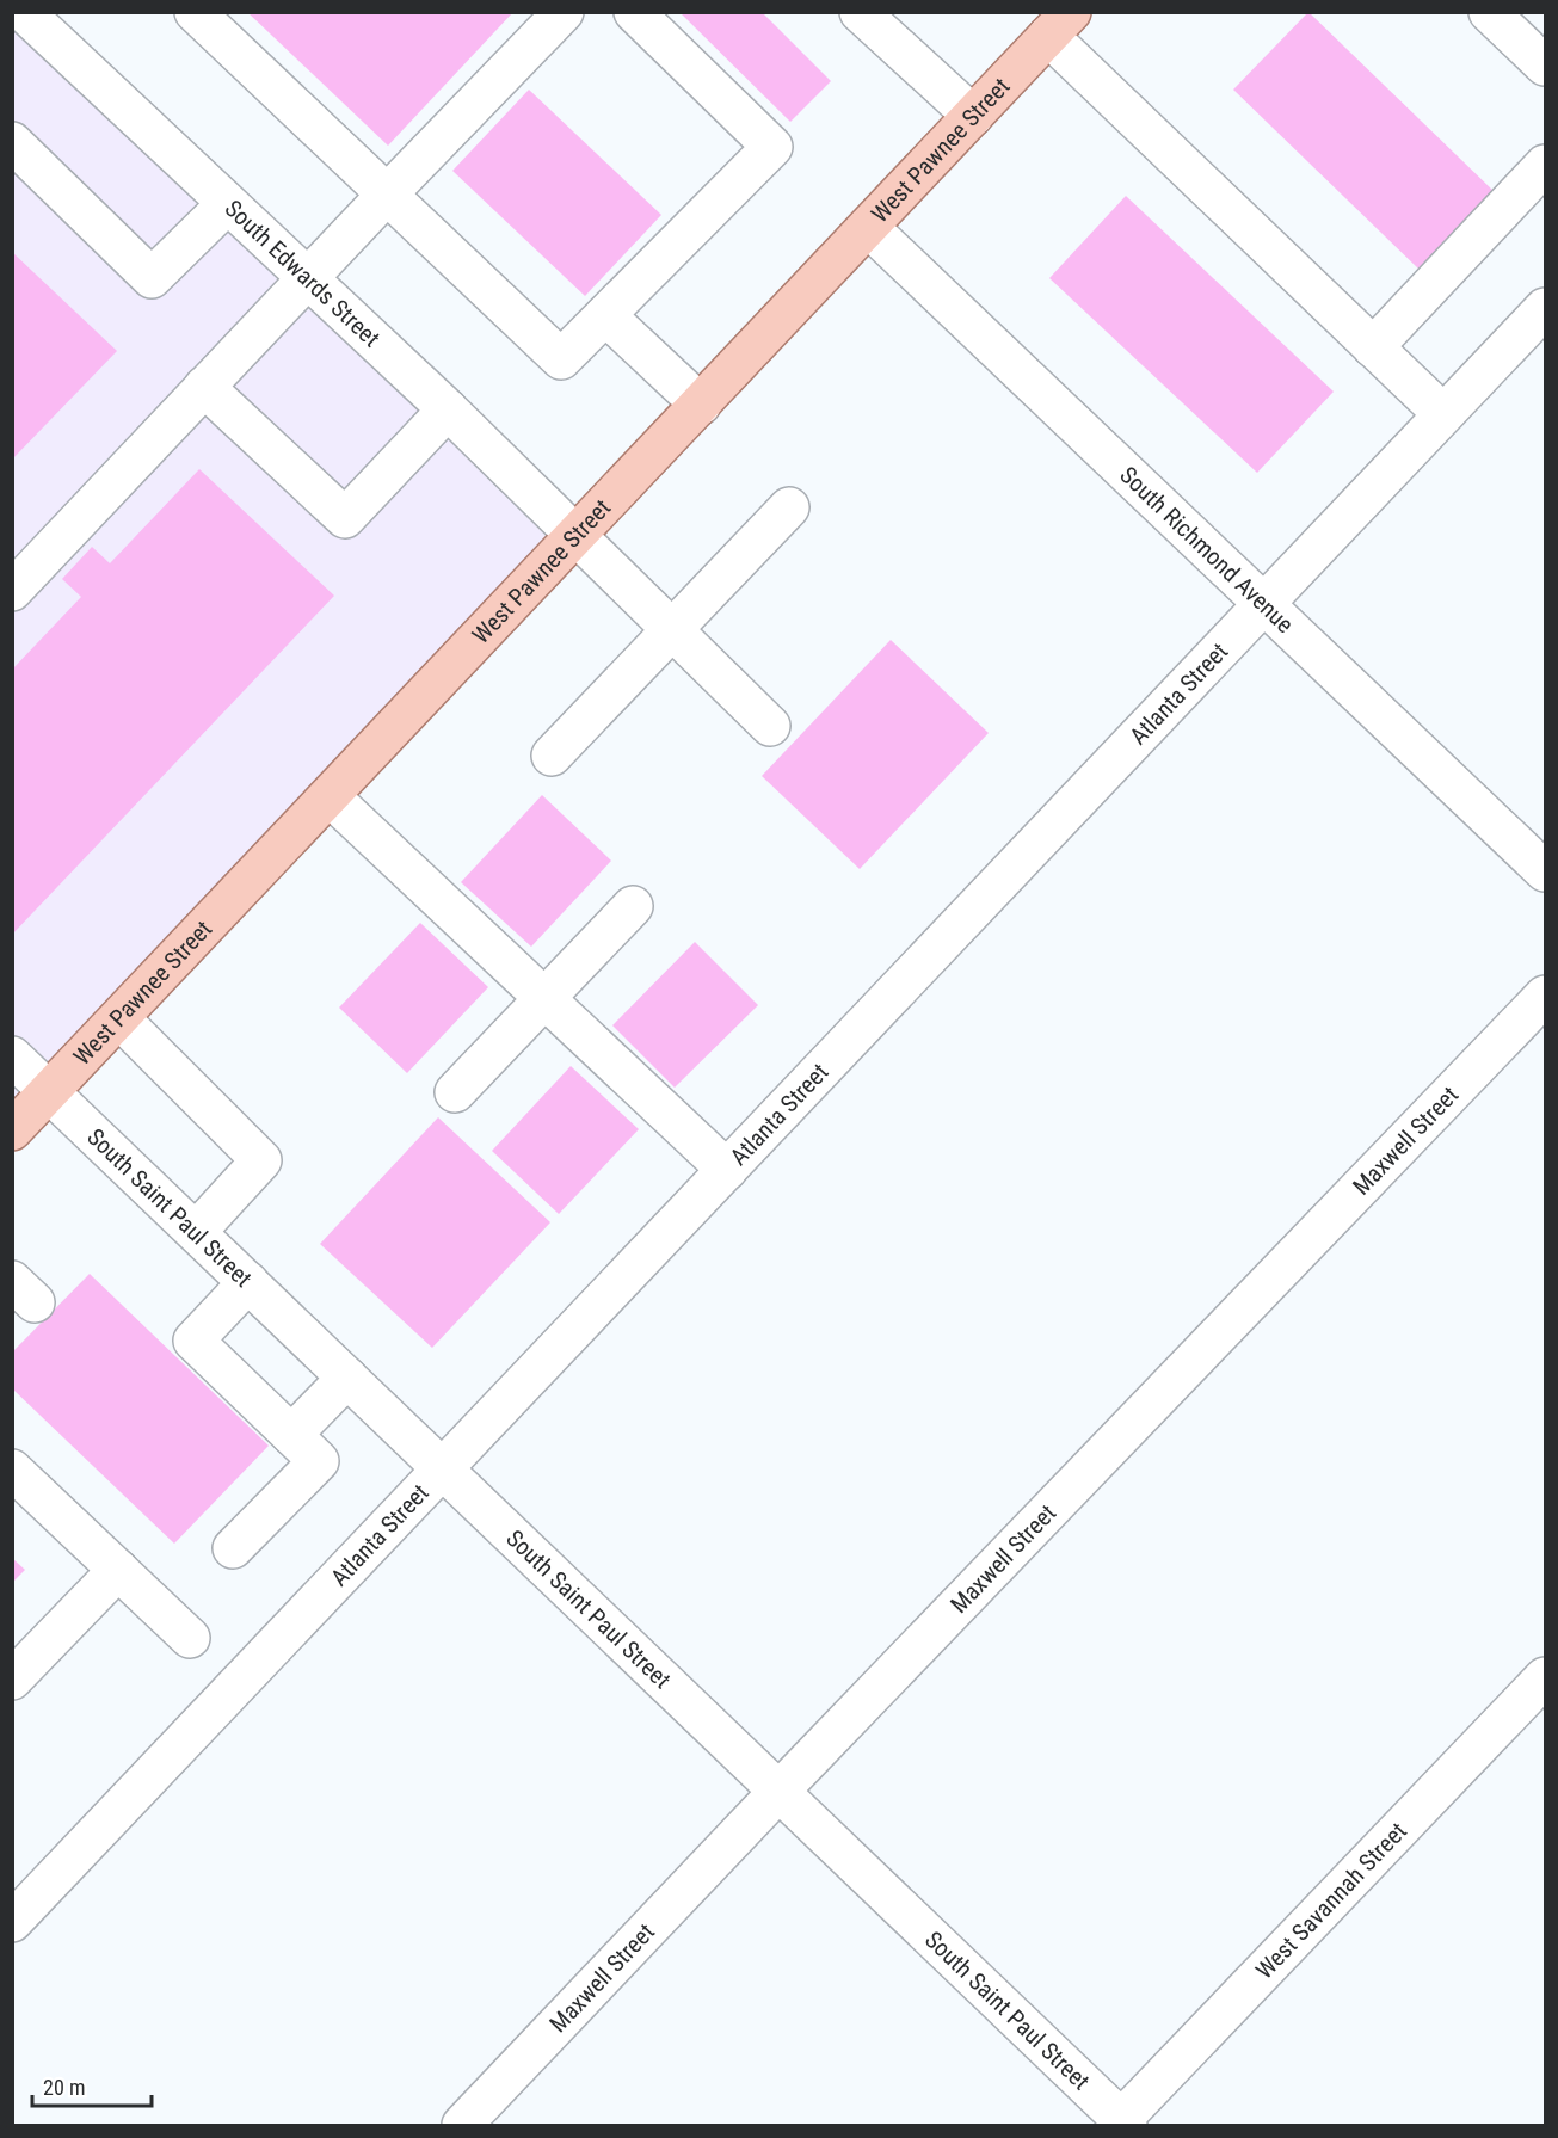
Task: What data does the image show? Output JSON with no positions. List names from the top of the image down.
{
  "streets": {
    "main road": ["West Pawnee Street"],
    "street": [
      "South Edwards Street",
      "South Richmond Avenue",
      "Atlanta Street",
      "Maxwell Street",
      "South Saint Paul Street",
      "West Savannah Street"
    ]
  },
  "crossings": [
    ["West Pawnee Street", "South Edwards Street"],
    ["West Pawnee Street", "South Richmond Avenue"],
    ["West Pawnee Street", "South Saint Paul Street"],
    ["South Richmond Avenue", "Atlanta Street"],
    ["Atlanta Street", "South Saint Paul Street"],
    ["Maxwell Street", "South Saint Paul Street"],
    ["South Saint Paul Street", "West Savannah Street"]
  ],
  "scale_bar": "20 m"
}
